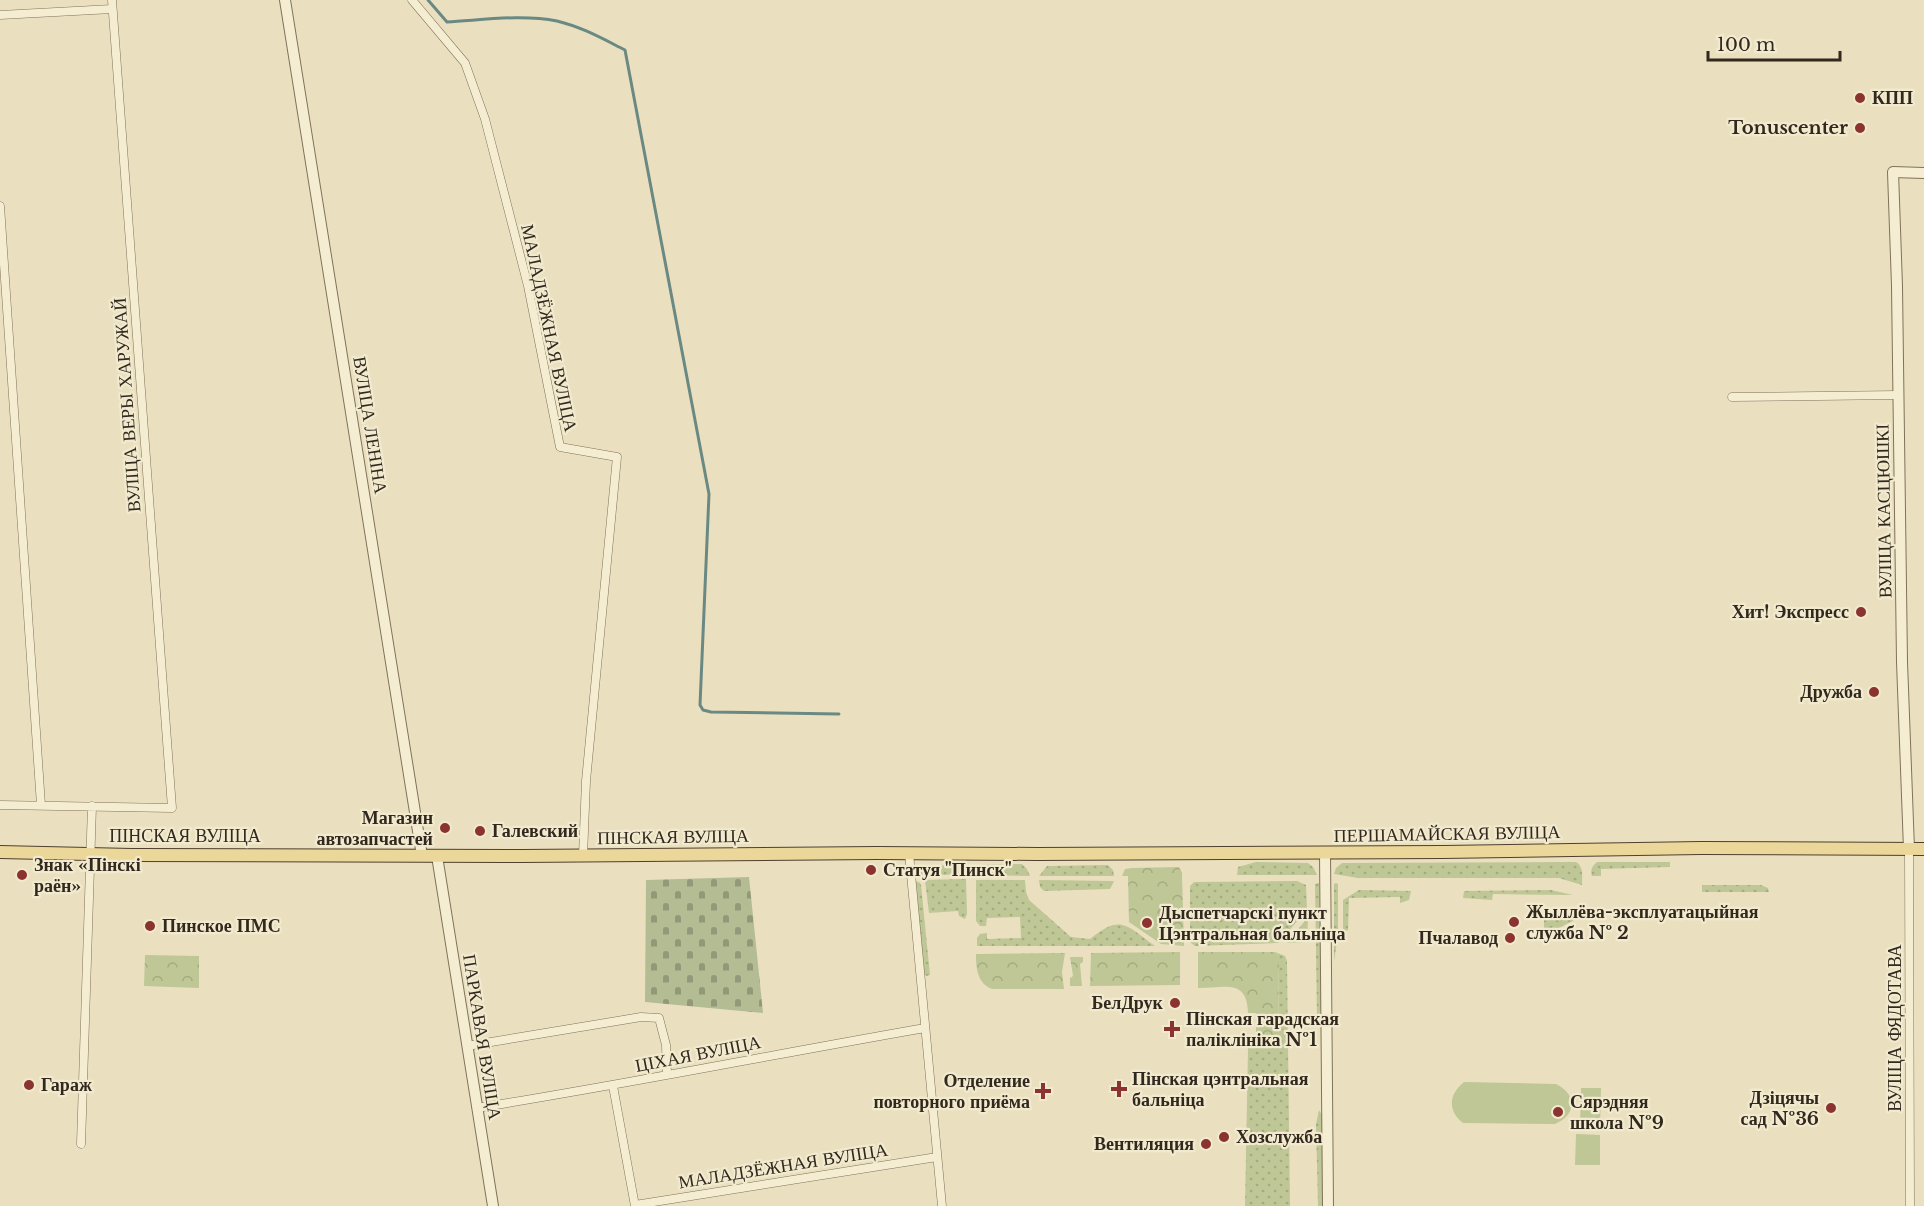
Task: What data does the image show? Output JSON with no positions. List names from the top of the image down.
{
  "streets": {
    "main road": ["ПЕРШАМАЙСКАЯ ВУЛІЦА", "ПІНСКАЯ ВУЛІЦА"],
    "street": [
      "МАЛАДЗЁЖНАЯ ВУЛІЦА",
      "ВУЛІЦА ВЕРЫ ХАРУЖАЙ",
      "ВУЛІЦА ЛЕНІНА",
      "ВУЛІЦА КАСЦЮШКІ",
      "ВУЛІЦА ФЯДОТАВА",
      "ПАРКАВАЯ ВУЛІЦА",
      "ЦІХАЯ ВУЛІЦА"
    ]
  },
  "crossings": [
    ["МАЛАДЗЁЖНАЯ ВУЛІЦА", "ПІНСКАЯ ВУЛІЦА"],
    ["ВУЛІЦА ВЕРЫ ХАРУЖАЙ", "ПІНСКАЯ ВУЛІЦА"],
    ["ВУЛІЦА ЛЕНІНА", "ПІНСКАЯ ВУЛІЦА"],
    ["ВУЛІЦА КАСЦЮШКІ", "ПЕРШАМАЙСКАЯ ВУЛІЦА"],
    ["ВУЛІЦА КАСЦЮШКІ", "ВУЛІЦА ФЯДОТАВА"],
    ["ПЕРШАМАЙСКАЯ ВУЛІЦА", "ПІНСКАЯ ВУЛІЦА"],
    ["ПЕРШАМАЙСКАЯ ВУЛІЦА", "ВУЛІЦА ФЯДОТАВА"],
    ["ПІНСКАЯ ВУЛІЦА", "ПАРКАВАЯ ВУЛІЦА"],
    ["ПАРКАВАЯ ВУЛІЦА", "ЦІХАЯ ВУЛІЦА"]
  ],
  "places": {
    "other": [
      "КПП",
      "Tonuscenter",
      "Хит! Экспресс",
      "Дружба",
      "Магазин автозапчастей",
      "Галевский",
      "Статуя \"Пинск\"",
      "Знак «Пінскі раён»",
      "Жыллёва-эксплуатацыйная служба № 2",
      "Дыспетчарскі пункт Цэнтральная бальніца",
      "Пинское ПМС",
      "Пчалавод",
      "БелДрук",
      "Гараж",
      "Дзіцячы сад №36",
      "Сярэдняя школа №9",
      "Хозслужба",
      "Вентиляция"
    ],
    "health": ["Пінская гарадская паліклініка №1", "Пінская цэнтральная бальніца", "Отделение повторного приёма"]
  },
  "scale_bar": "100 m"
}
